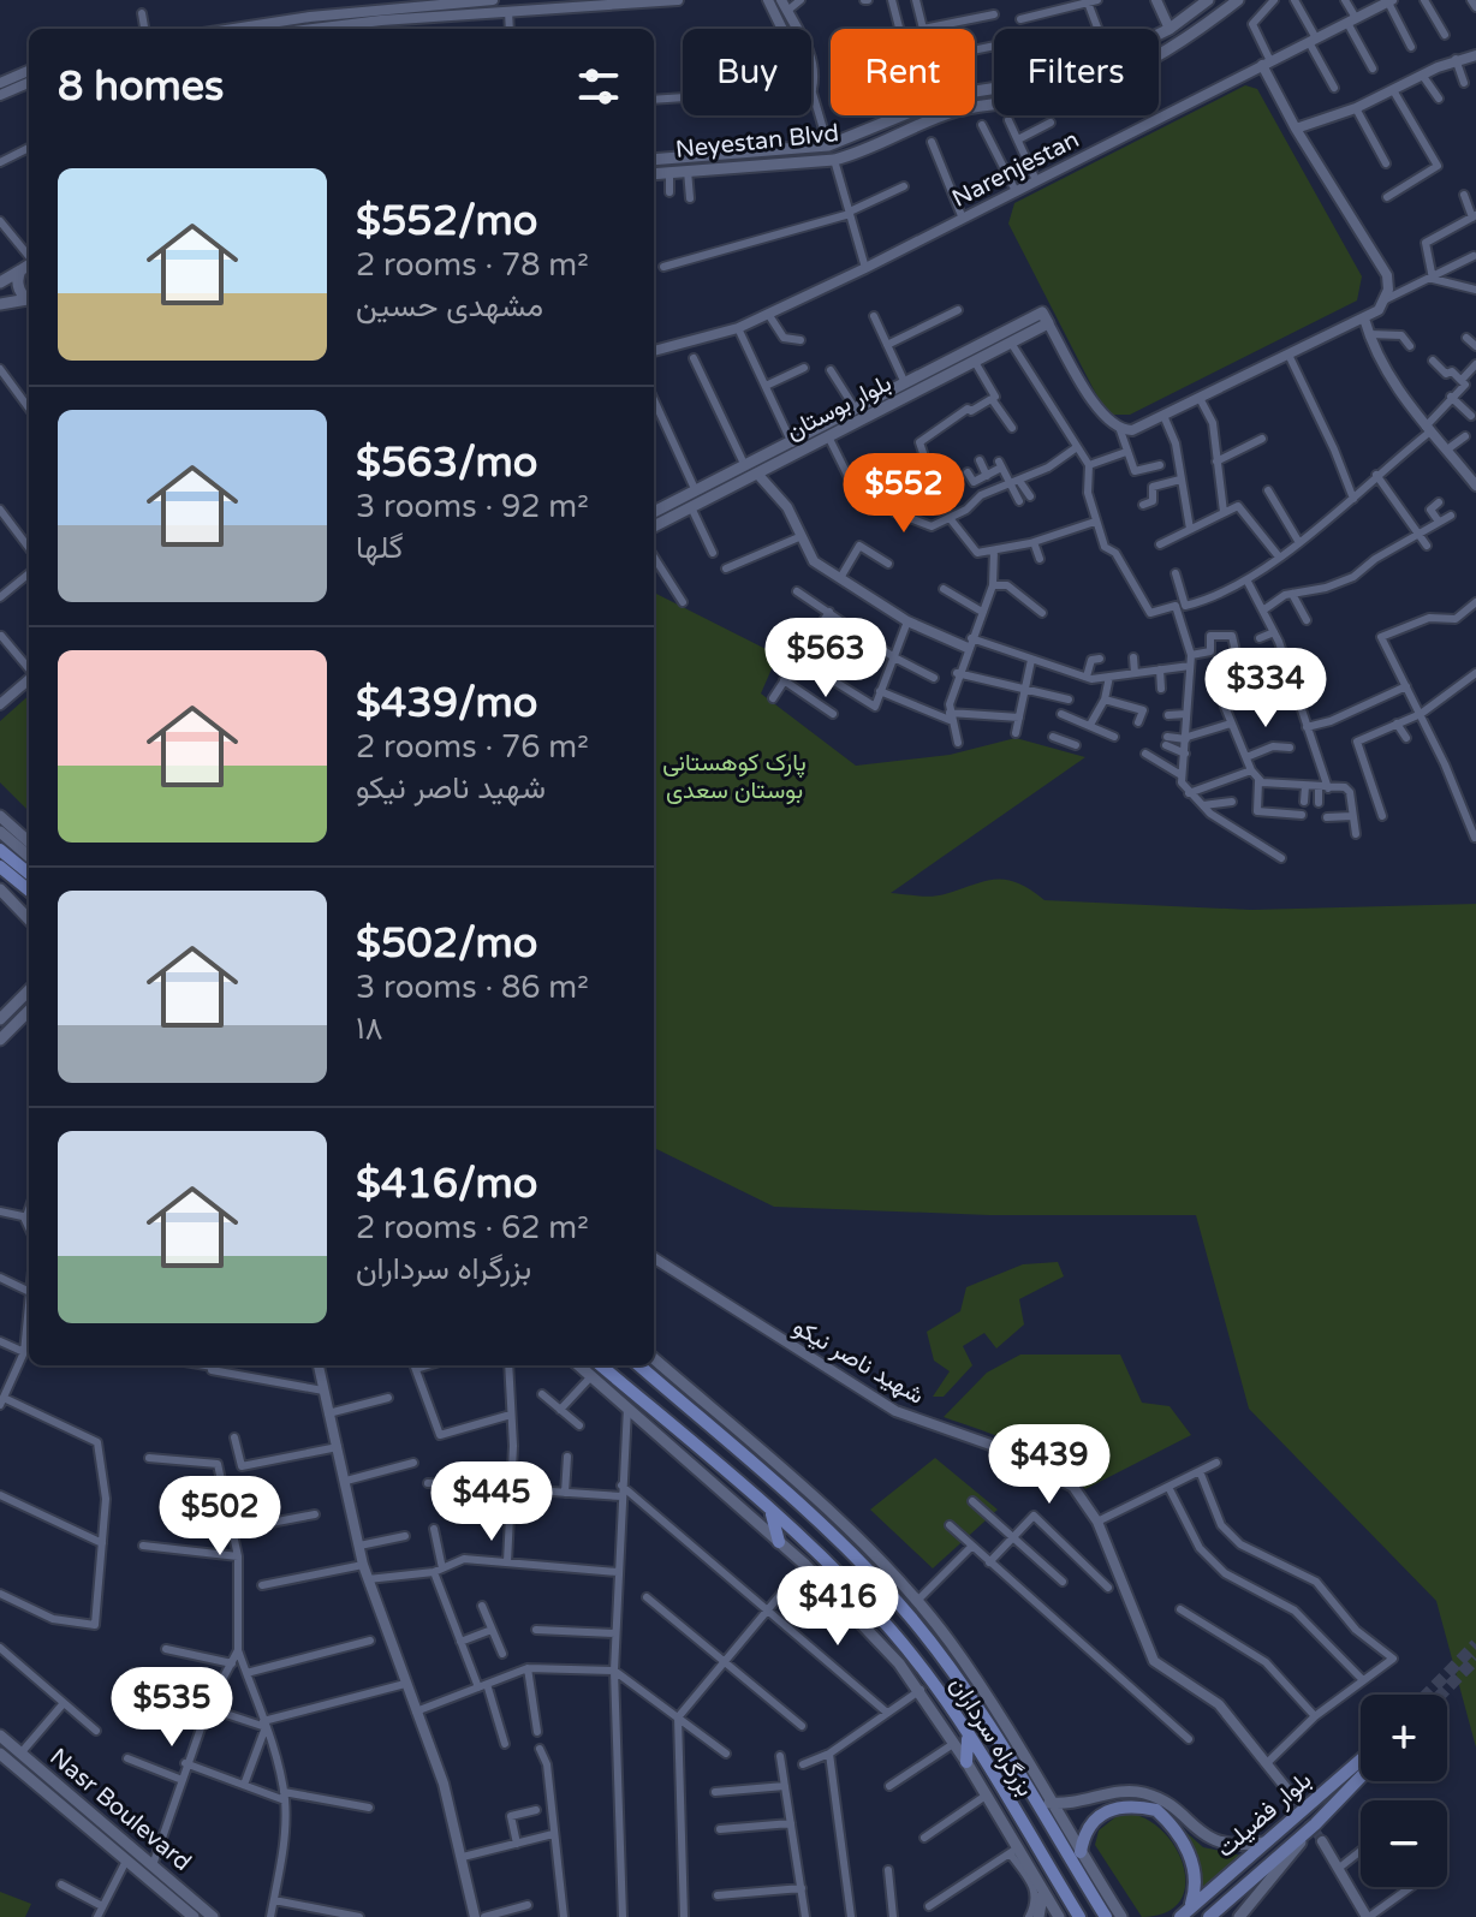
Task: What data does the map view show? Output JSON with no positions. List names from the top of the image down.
{
  "streets": {
    "highway": ["بزرگراه سرداران"],
    "main road": [
      "Neyestan Blvd",
      "بلوار بوستان",
      "Nasr Boulevard",
      "بلوار فضیلت"
    ],
    "street": ["Narenjestan", "شهید ناصر نیکو"]
  },
  "parks": ["پارک کوهستانی بوستان سعدی"],
  "page": {
    "chip": ["Buy", "Rent", "Filters"],
    "heading": "8 homes",
    "list": [
      {
        "name": "$552/mo",
        "note": "2 rooms · 78 m² · مشهدی حسین"
      },
      {
        "name": "$563/mo",
        "note": "3 rooms · 92 m² · گلها"
      },
      {
        "name": "$439/mo",
        "note": "2 rooms · 76 m² · شهید ناصر نیکو"
      },
      {
        "name": "$502/mo",
        "note": "3 rooms · 86 m² · ۱۸"
      },
      {
        "name": "$416/mo",
        "note": "2 rooms · 62 m² · بزرگراه سرداران"
      }
    ],
    "price": [
      "$552",
      "$563",
      "$334",
      "$439",
      "$445",
      "$502",
      "$416",
      "$535"
    ],
    "map_buttons": ["+", "−"]
  }
}
